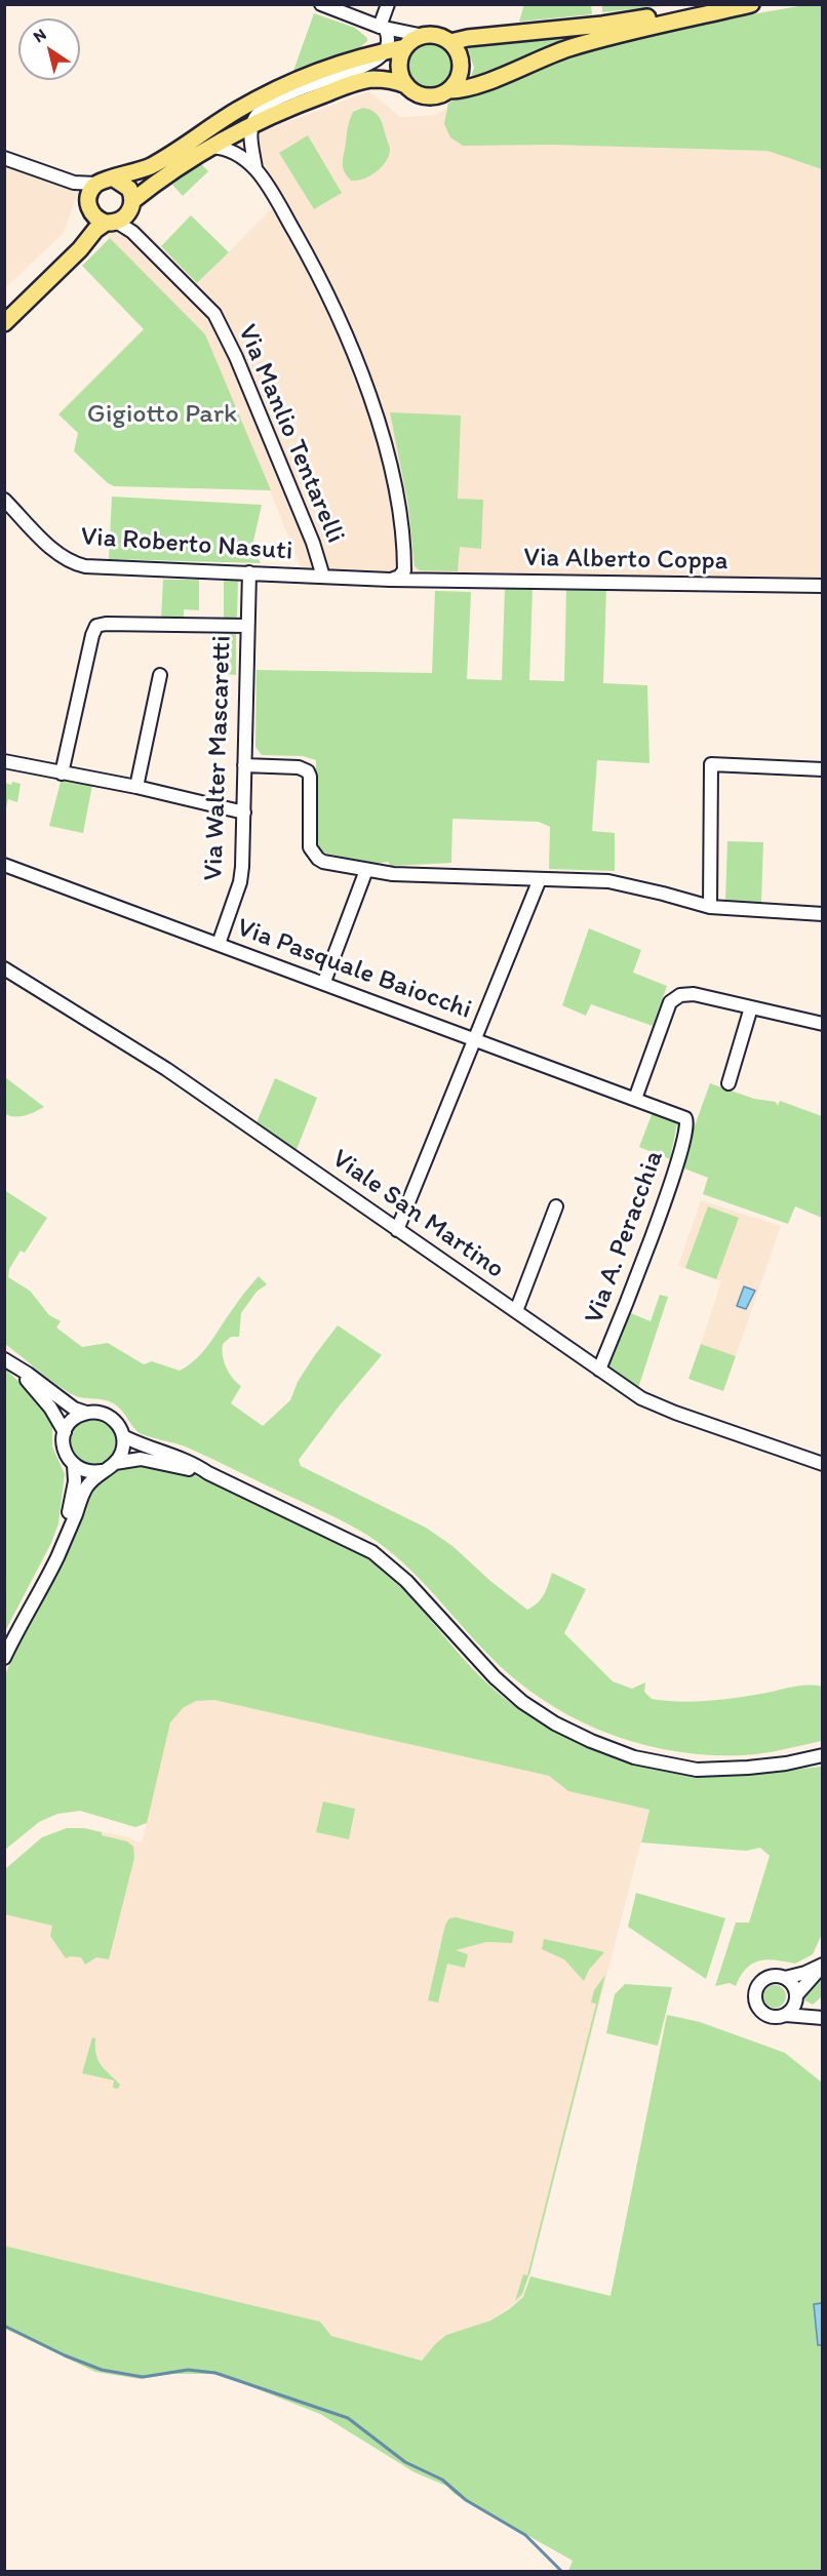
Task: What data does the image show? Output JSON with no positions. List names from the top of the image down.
{
  "streets": {
    "street": [
      "Via Manlio Tentarelli",
      "Via Roberto Nasuti",
      "Via Alberto Coppa",
      "Via Walter Mascaretti",
      "Via Pasquale Baiocchi",
      "Viale San Martino",
      "Via A. Peracchia"
    ]
  },
  "crossings": [
    ["Via Manlio Tentarelli", "Via Roberto Nasuti"],
    ["Via Roberto Nasuti", "Via Alberto Coppa"],
    ["Via Roberto Nasuti", "Via Walter Mascaretti"],
    ["Via Walter Mascaretti", "Via Pasquale Baiocchi"],
    ["Via Pasquale Baiocchi", "Via A. Peracchia"],
    ["Viale San Martino", "Via A. Peracchia"]
  ],
  "parks": ["Gigiotto Park"],
  "north": "top left"
}
